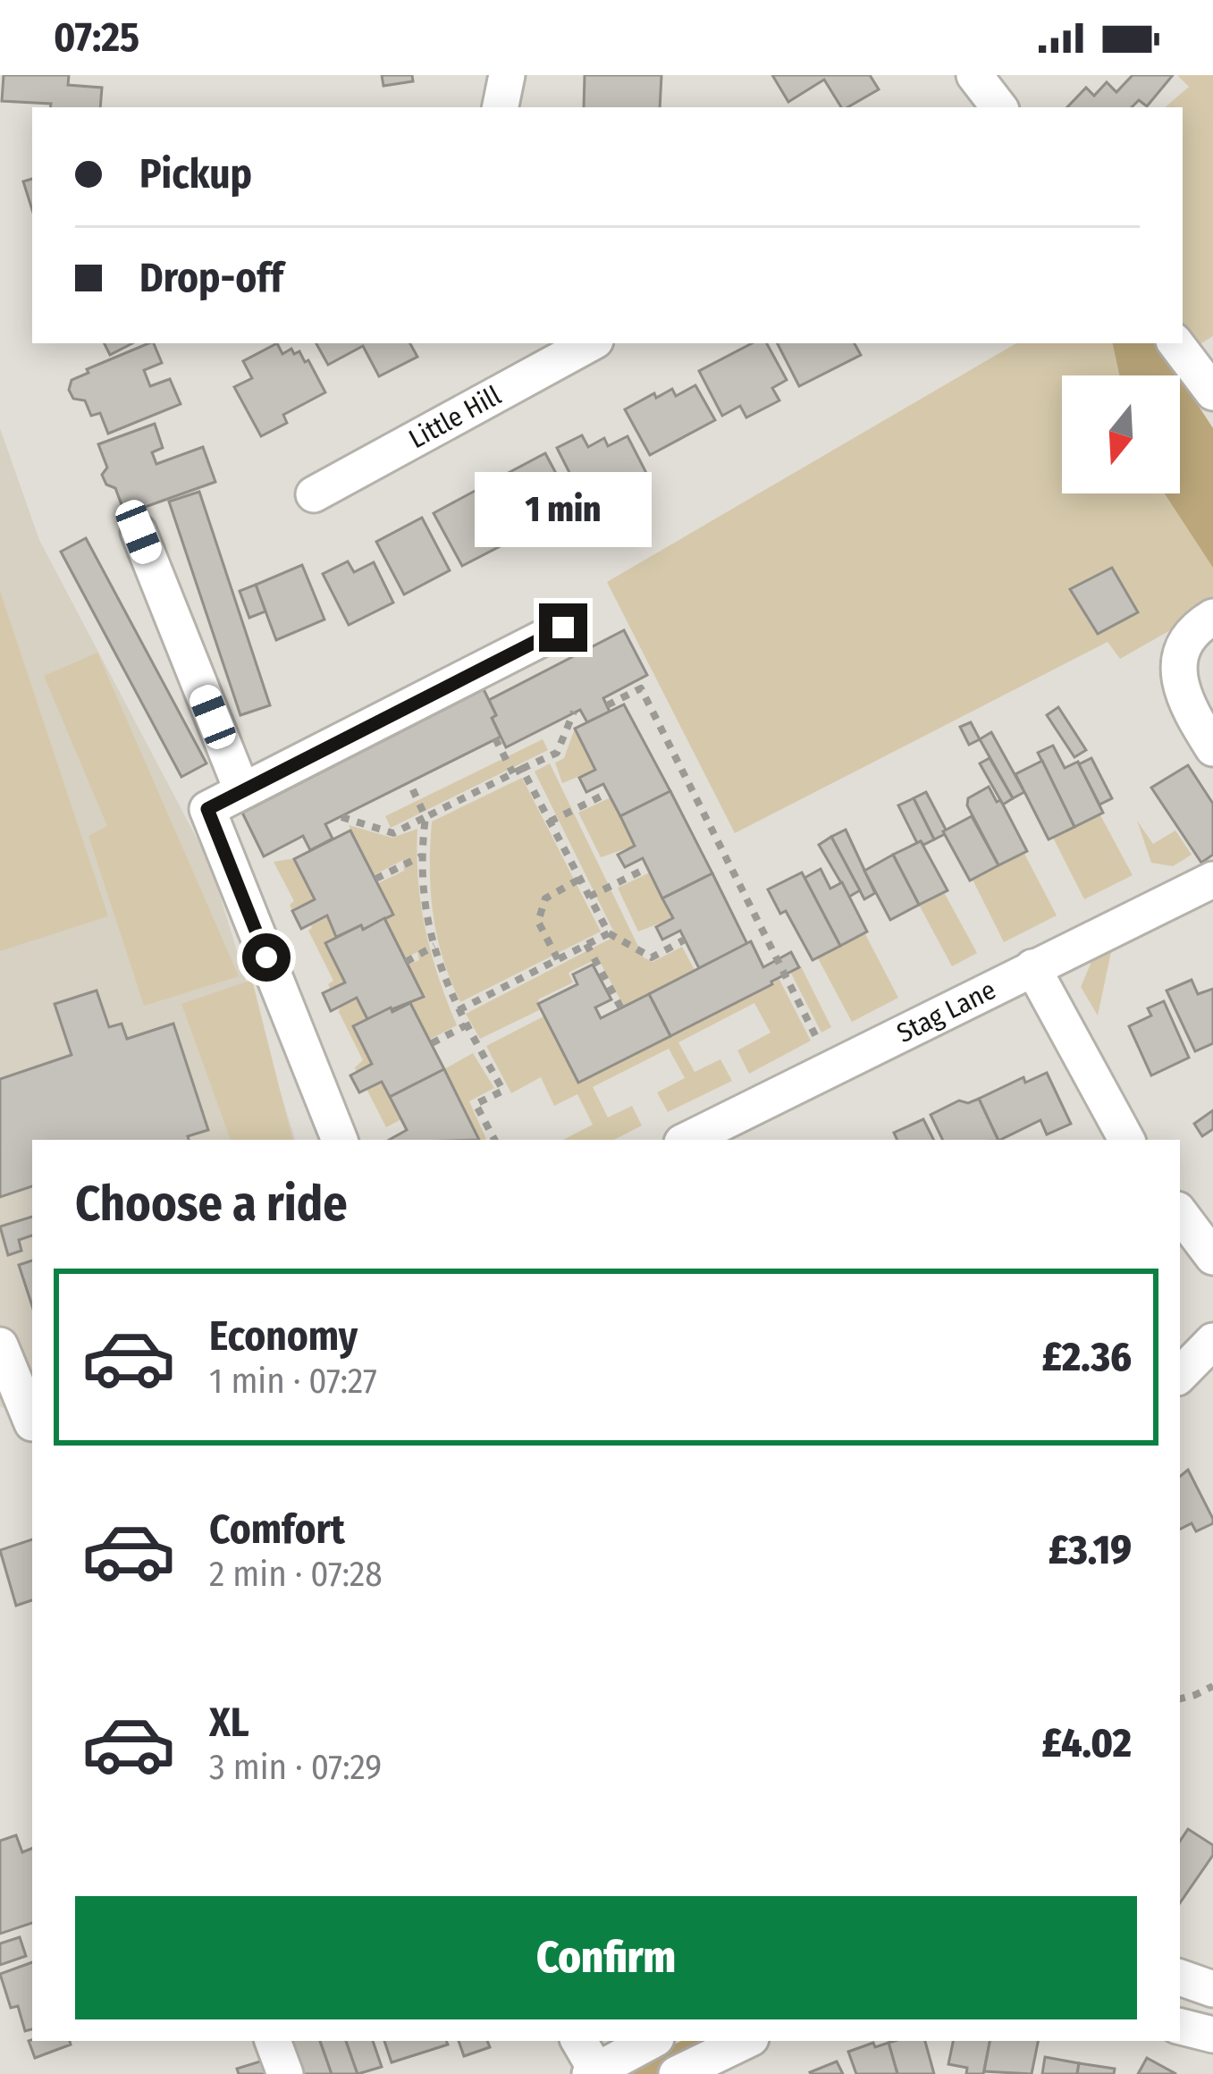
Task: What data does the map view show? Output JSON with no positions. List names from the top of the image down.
{
  "streets": {
    "street": ["Little Hill", "Stag Lane"]
  },
  "north": "bottom",
  "page": {
    "status": "07:25",
    "banner": ["Pickup", "Drop-off"],
    "bubble": "1 min",
    "heading": "Choose a ride",
    "list": [
      {
        "name": "Economy",
        "note": "1 min · 07:27",
        "value": "£2.36"
      },
      {
        "name": "Comfort",
        "note": "2 min · 07:28",
        "value": "£3.19"
      },
      {
        "name": "XL",
        "note": "3 min · 07:29",
        "value": "£4.02"
      }
    ],
    "buttons": "Confirm"
  }
}
